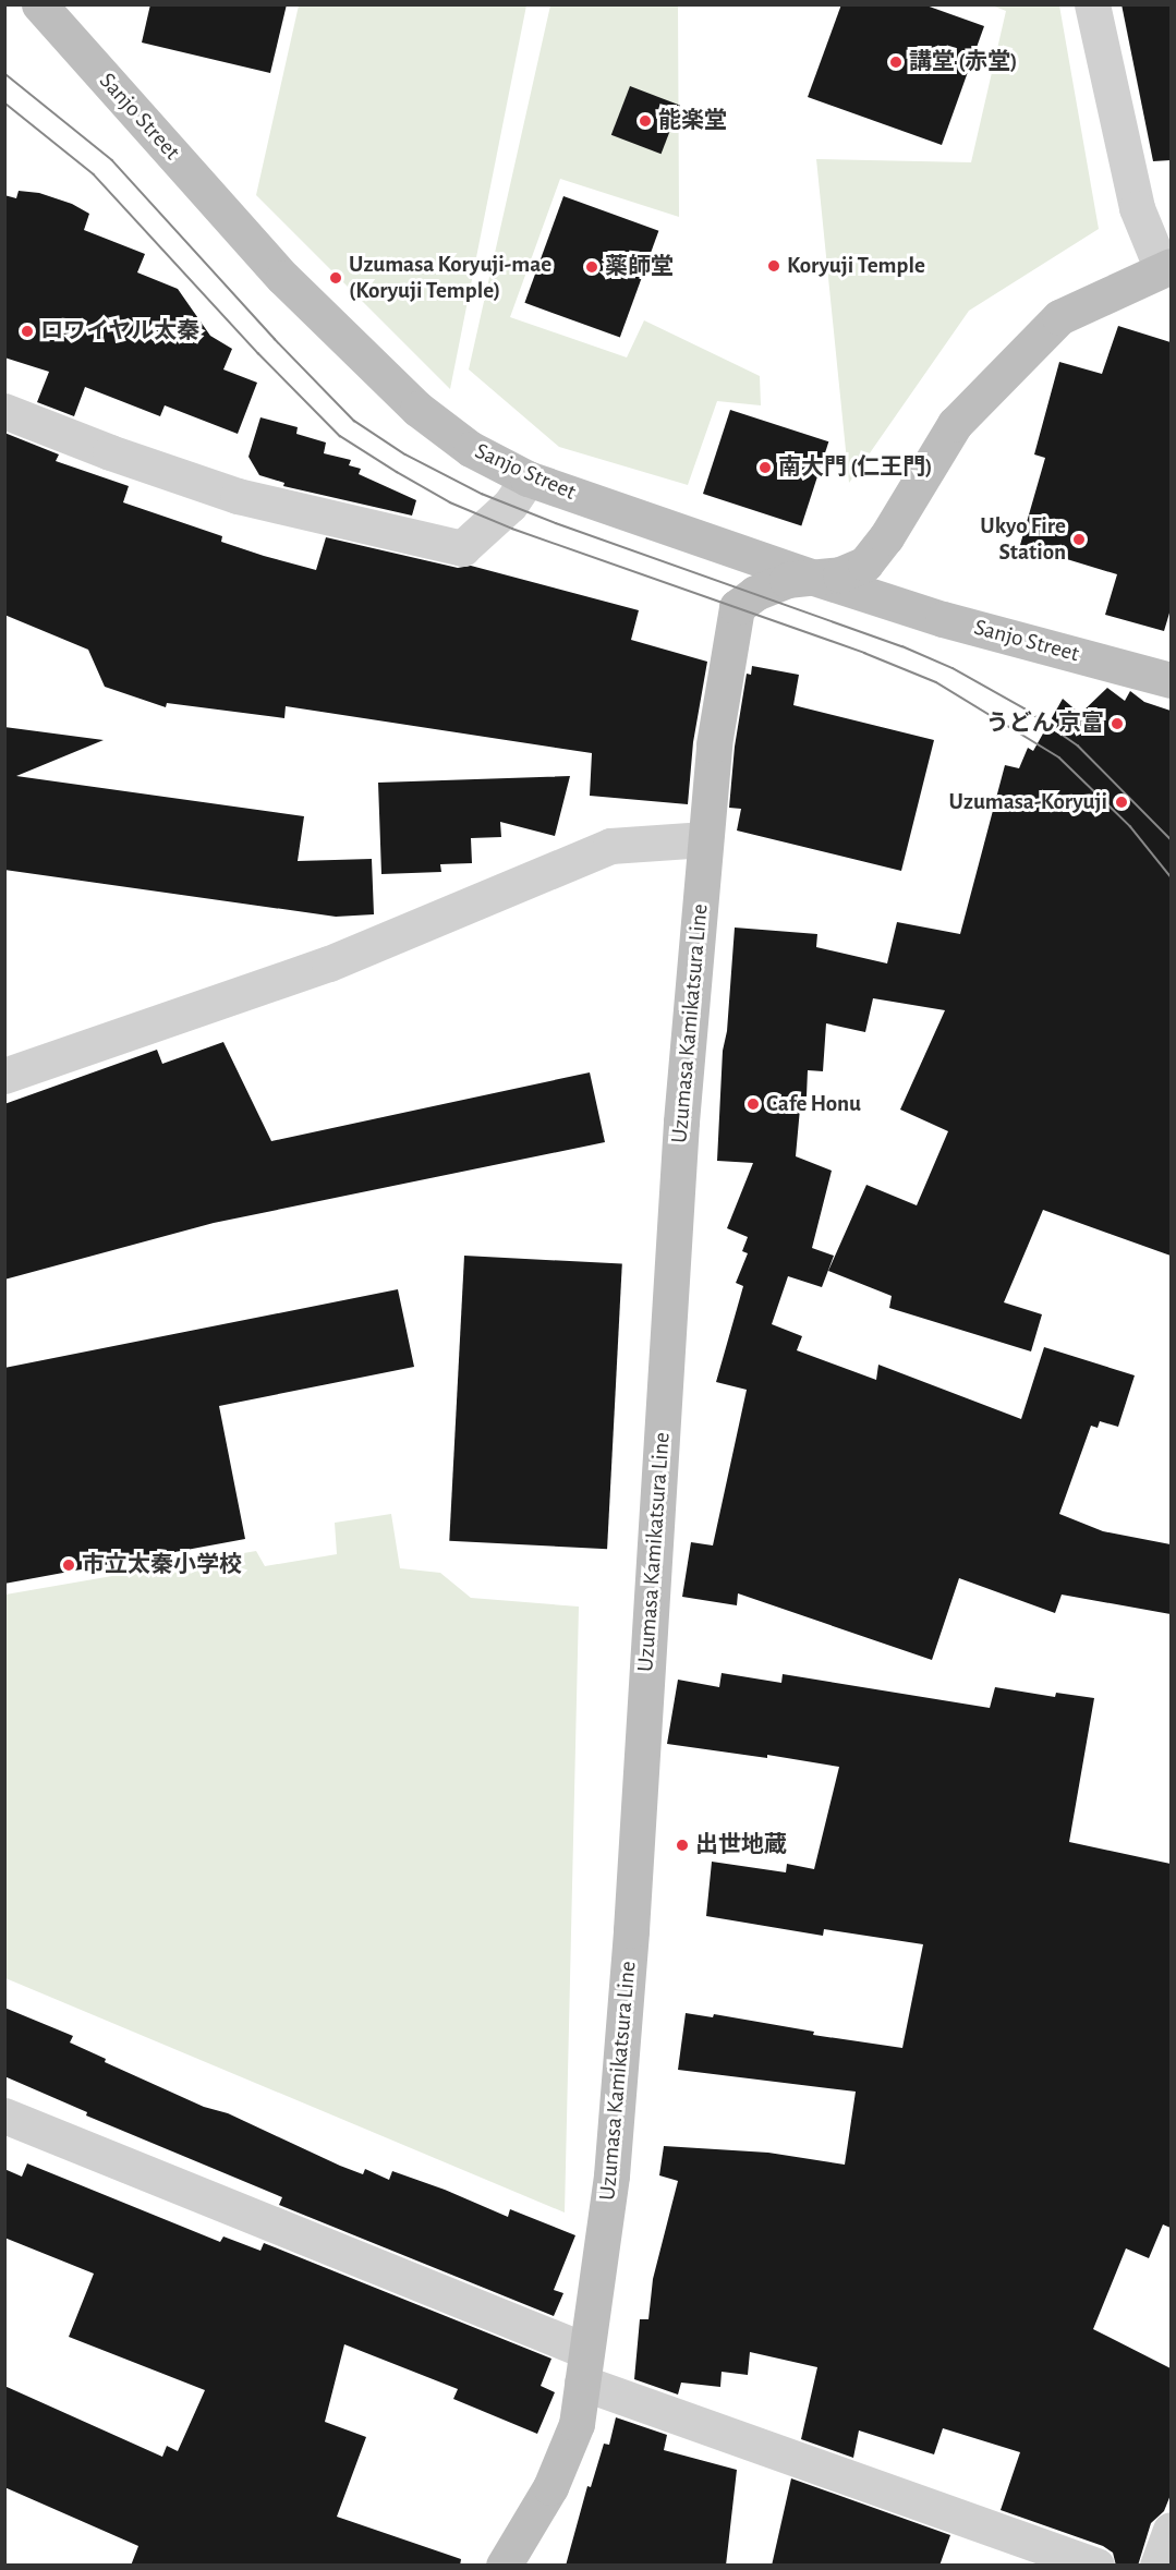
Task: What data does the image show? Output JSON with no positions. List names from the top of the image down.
{
  "streets": {
    "main road": ["Sanjo Street", "Uzumasa Kamikatsura Line"]
  },
  "crossings": [
    ["Sanjo Street", "Uzumasa Kamikatsura Line"]
  ],
  "places": [
    "講堂 (赤堂)",
    "能楽堂",
    "Koryuji Temple",
    "薬師堂",
    "Uzumasa Koryuji-mae (Koryuji Temple)",
    "ロワイヤル太秦",
    "南大門 (仁王門)",
    "Ukyo Fire Station",
    "うどん 京富",
    "Uzumasa-Koryuji",
    "Cafe Honu",
    "市立太秦小学校",
    "出世地蔵"
  ]
}
